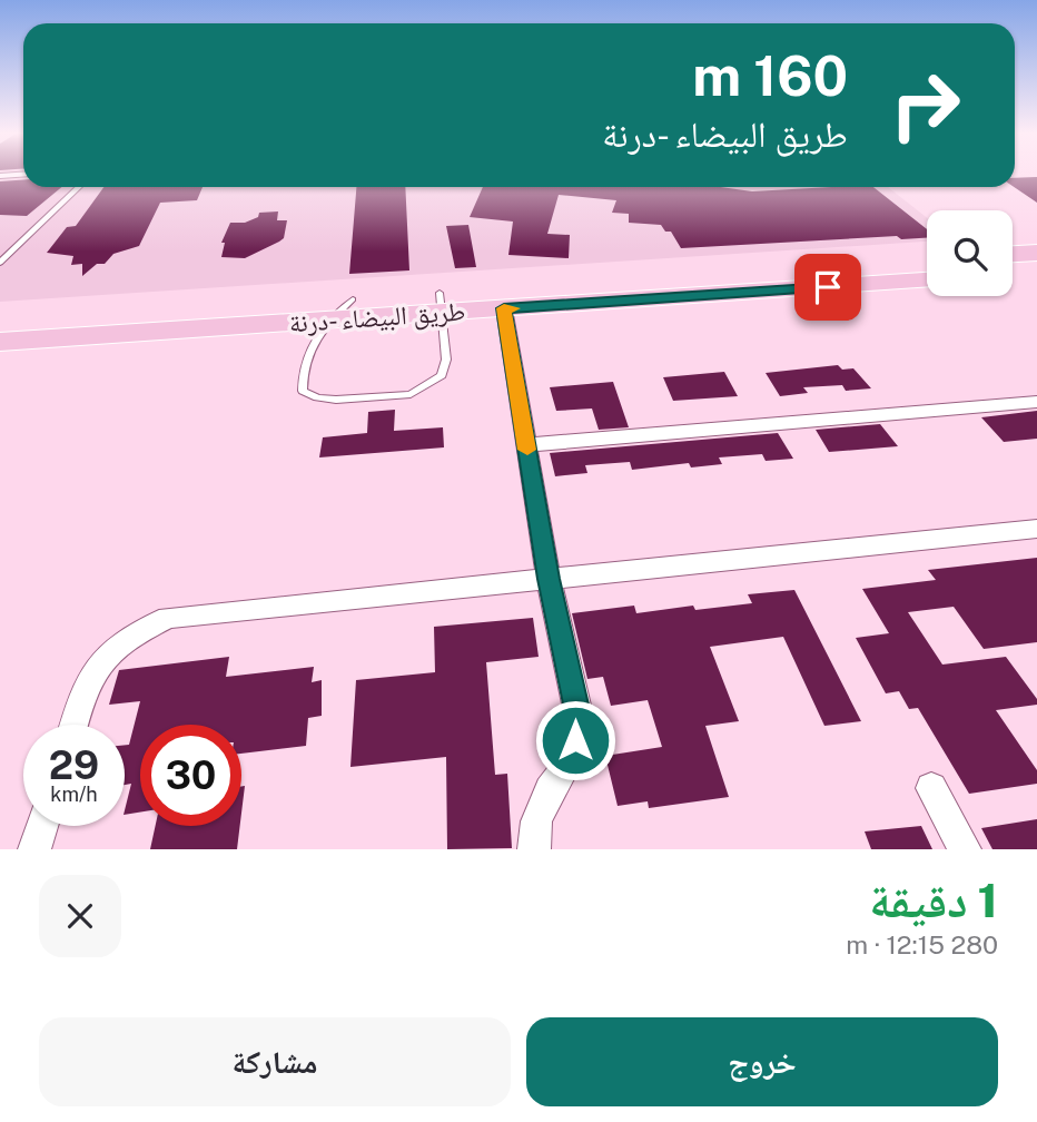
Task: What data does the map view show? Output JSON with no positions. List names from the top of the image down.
{
  "streets": {
    "highway": ["طريق البيضاء -درنة"]
  },
  "page": {
    "turn": ["160 m", "طريق البيضاء -درنة"],
    "speed": "29 km/h",
    "limit": "30",
    "heading": ["1 دقيقة", "280 m · 12:15"],
    "buttons": ["خروج", "مشاركة"]
  }
}
